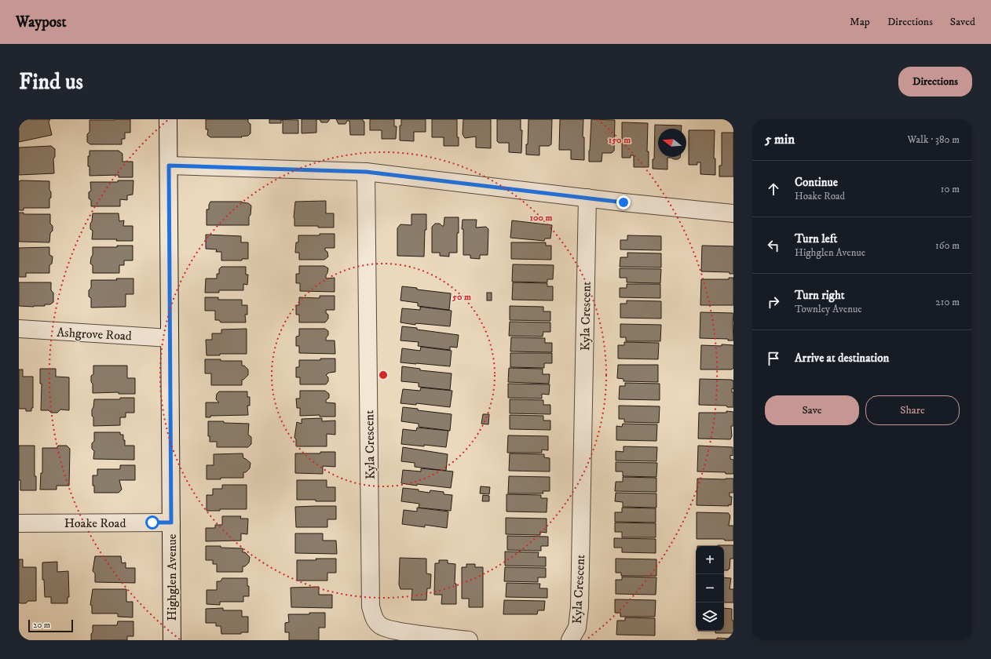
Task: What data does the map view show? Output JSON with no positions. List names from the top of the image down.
{
  "streets": {
    "street": [
      "Kyla Crescent",
      "Ashgrove Road",
      "Hoake Road",
      "Highglen Avenue"
    ]
  },
  "crossings": [
    ["Ashgrove Road", "Highglen Avenue"],
    ["Hoake Road", "Highglen Avenue"]
  ],
  "scale_bar": "20 m",
  "north": "left",
  "page": {
    "header": "Waypost",
    "nav": ["Map", "Directions", "Saved"],
    "buttons": [
      "Directions",
      ["Save", "Share"]
    ],
    "title": "Find us",
    "heading": ["5 min", "Walk · 380 m"],
    "list": [
      ["Continue", "Hoake Road", "10 m"],
      ["Turn left", "Highglen Avenue", "160 m"],
      ["Turn right", "Townley Avenue", "210 m"],
      "Arrive at destination"
    ],
    "map_buttons": ["+", "−"],
    "scale": "20 m"
  },
  "rings": ["150 m", "100 m", "50 m"]
}
